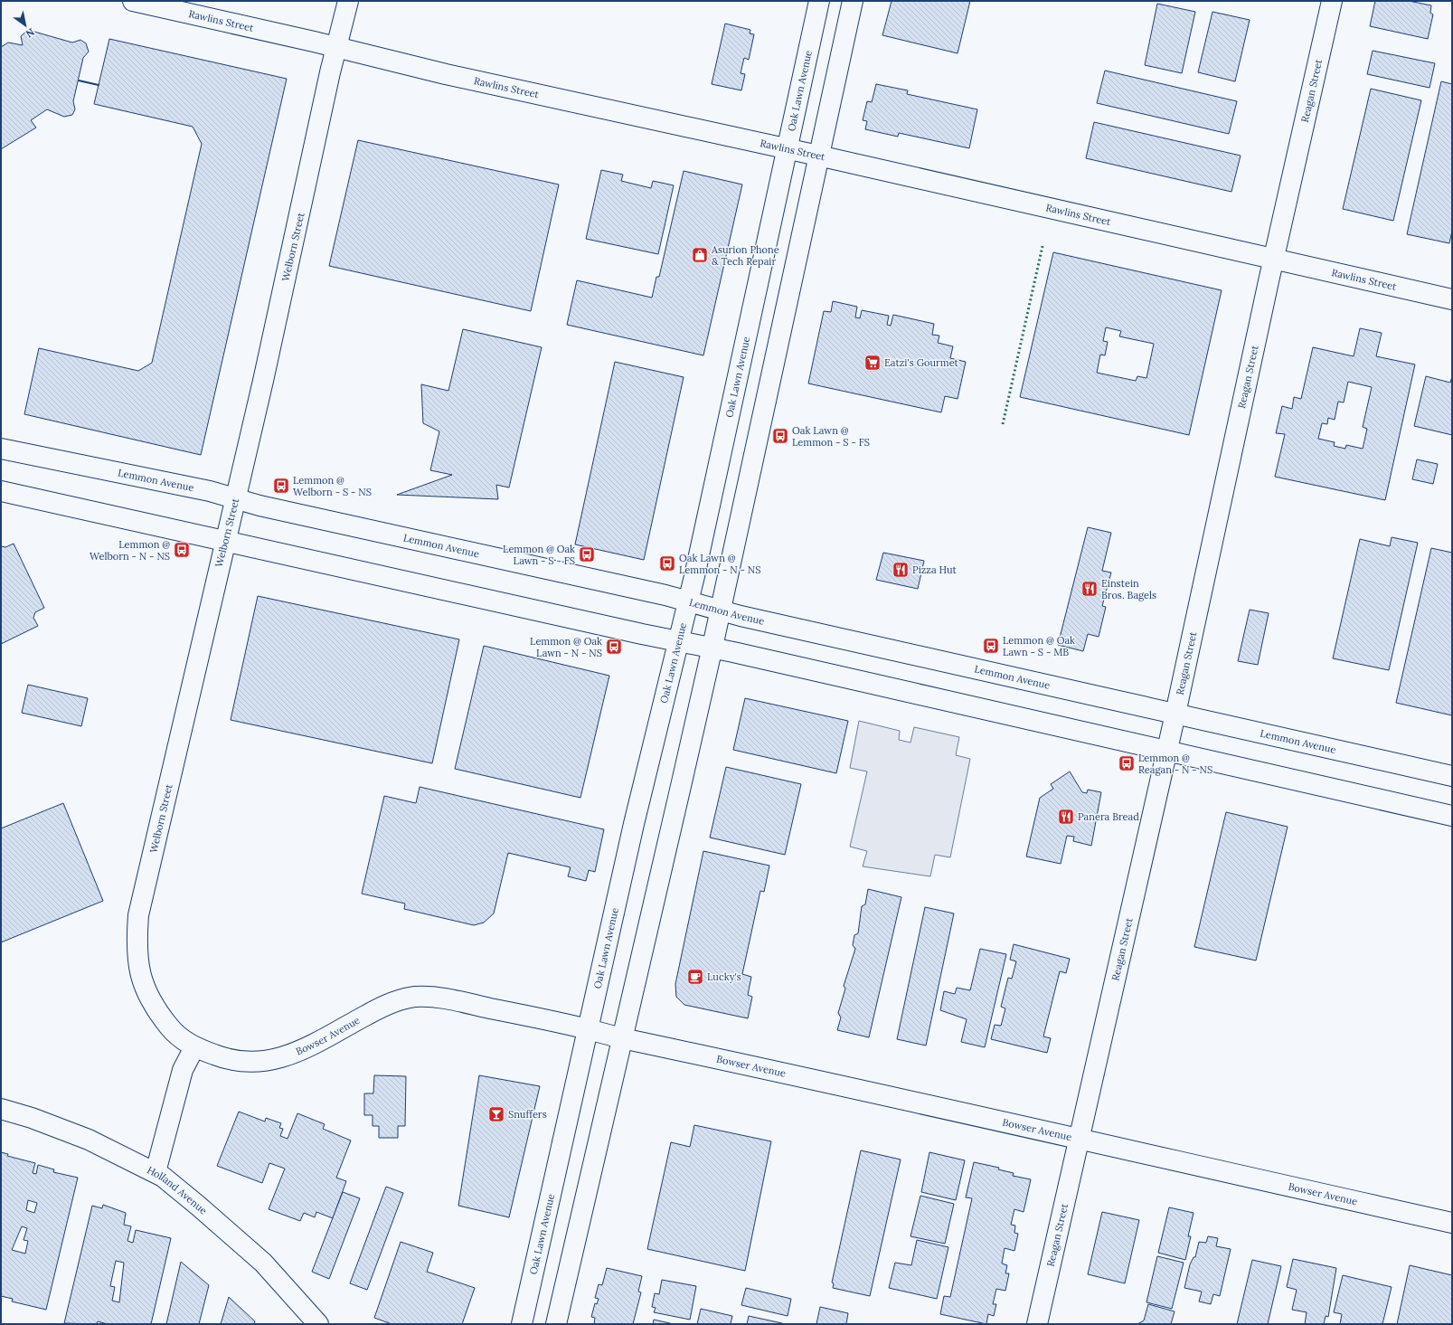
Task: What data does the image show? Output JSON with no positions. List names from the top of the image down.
{
  "streets": {
    "main road": [
      "Rawlins Street",
      "Reagan Street",
      "Oak Lawn Avenue",
      "Welborn Street",
      "Lemmon Avenue",
      "Bowser Avenue",
      "Holland Avenue"
    ]
  },
  "crossings": [
    ["Rawlins Street", "Reagan Street"],
    ["Rawlins Street", "Oak Lawn Avenue"],
    ["Rawlins Street", "Welborn Street"],
    ["Reagan Street", "Lemmon Avenue"],
    ["Reagan Street", "Bowser Avenue"],
    ["Oak Lawn Avenue", "Lemmon Avenue"],
    ["Oak Lawn Avenue", "Bowser Avenue"],
    ["Welborn Street", "Lemmon Avenue"],
    ["Welborn Street", "Bowser Avenue"]
  ],
  "places": {
    "shop": ["Asurion Phone & Tech Repair"],
    "supermarket": ["Eatzi's Gourmet"],
    "bus stop": [
      "Oak Lawn @ Lemmon - S - FS",
      "Lemmon @ Welborn - S - NS",
      "Lemmon @ Welborn - N - NS",
      "Lemmon @ Oak Lawn - S - FS",
      "Oak Lawn @ Lemmon - N - NS",
      "Lemmon @ Oak Lawn - S - MB",
      "Lemmon @ Oak Lawn - N - NS",
      "Lemmon @ Reagan - N - NS"
    ],
    "restaurant": ["Pizza Hut", "Einstein Bros. Bagels", "Panera Bread"],
    "cafe": ["Lucky's"],
    "bar": ["Snuffers"]
  },
  "north": "bottom right"
}
